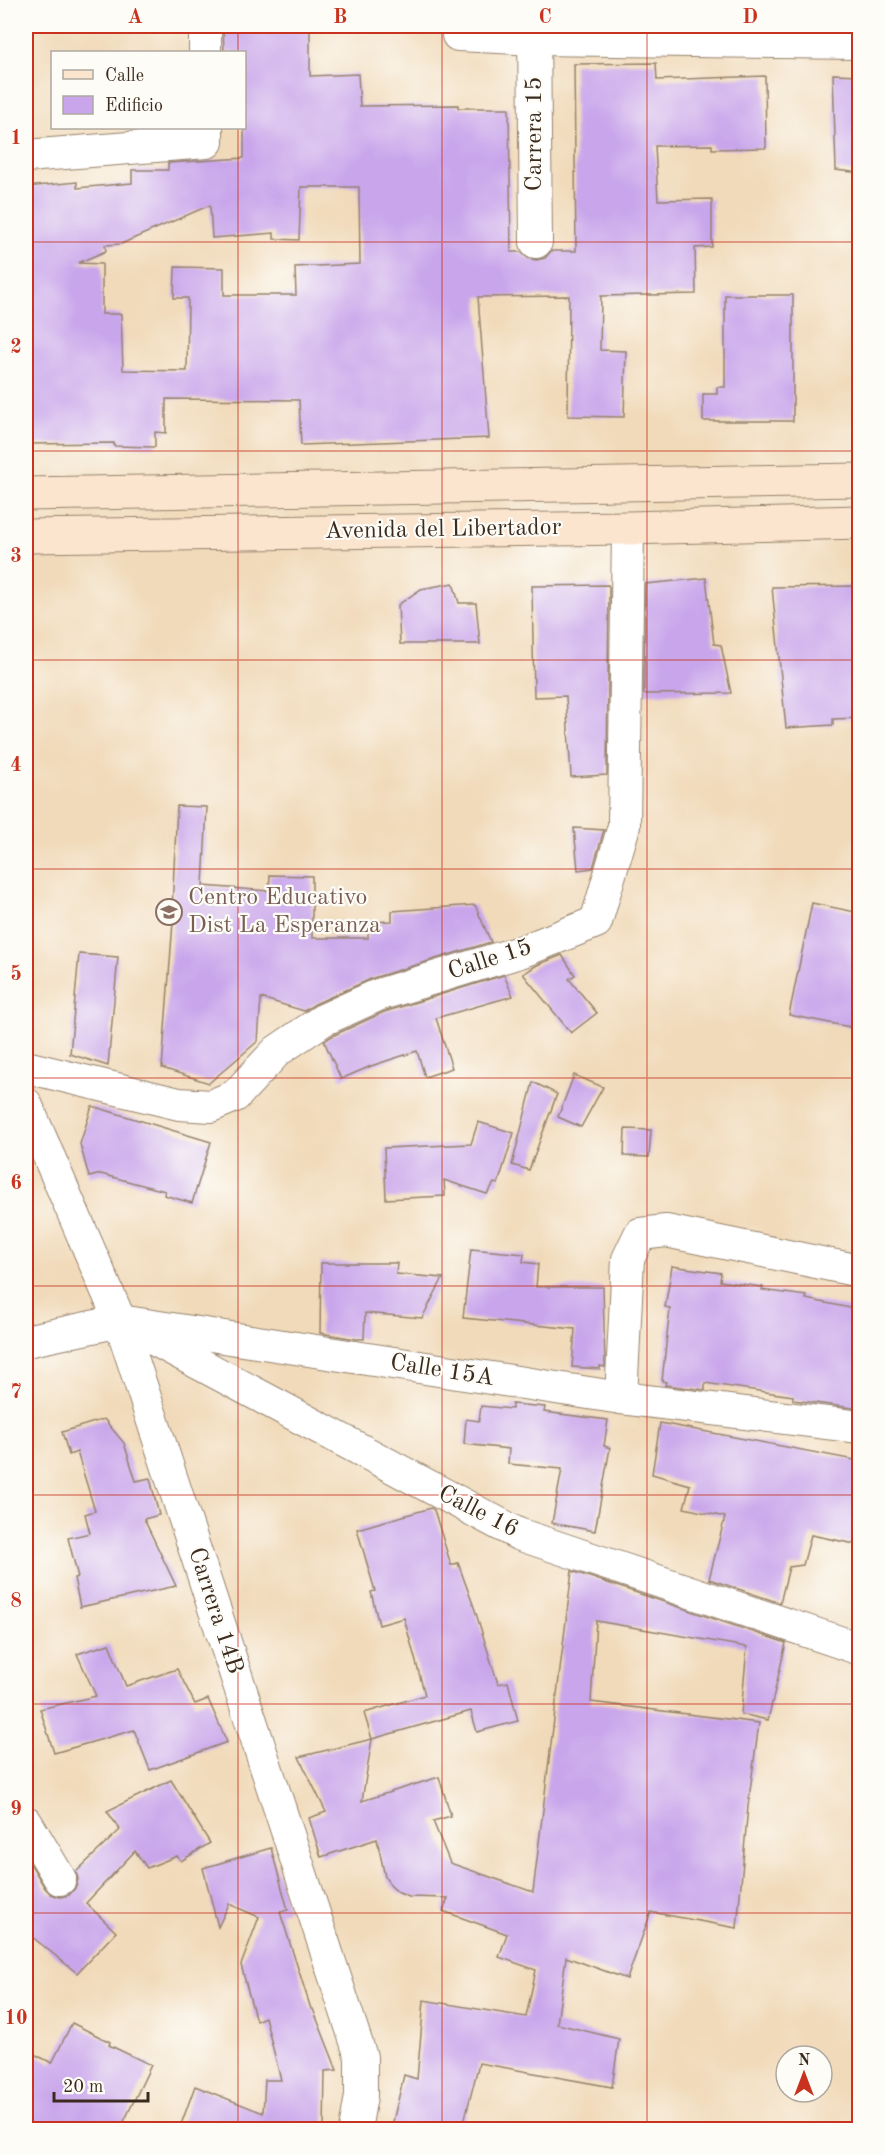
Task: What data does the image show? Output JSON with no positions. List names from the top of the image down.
{
  "streets": {
    "main road": ["Avenida del Libertador"],
    "street": [
      "Carrera 15",
      "Calle 15",
      "Calle 15A",
      "Calle 16",
      "Carrera 14B"
    ]
  },
  "crossings": [
    ["Avenida del Libertador", "Calle 15"],
    ["Calle 15A", "Calle 16"],
    ["Calle 15A", "Carrera 14B"],
    ["Calle 16", "Carrera 14B"]
  ],
  "places": {
    "school or university": ["Centro Educativo Dist La Esperanza"]
  },
  "legend": ["Calle", "Edificio"],
  "scale_bar": "20 m",
  "north": "top",
  "grid": {
    "columns": [
      "A",
      "B",
      "C",
      "D"
    ],
    "rows": [
      "1",
      "2",
      "3",
      "4",
      "5",
      "6",
      "7",
      "8",
      "9",
      "10"
    ]
  }
}
